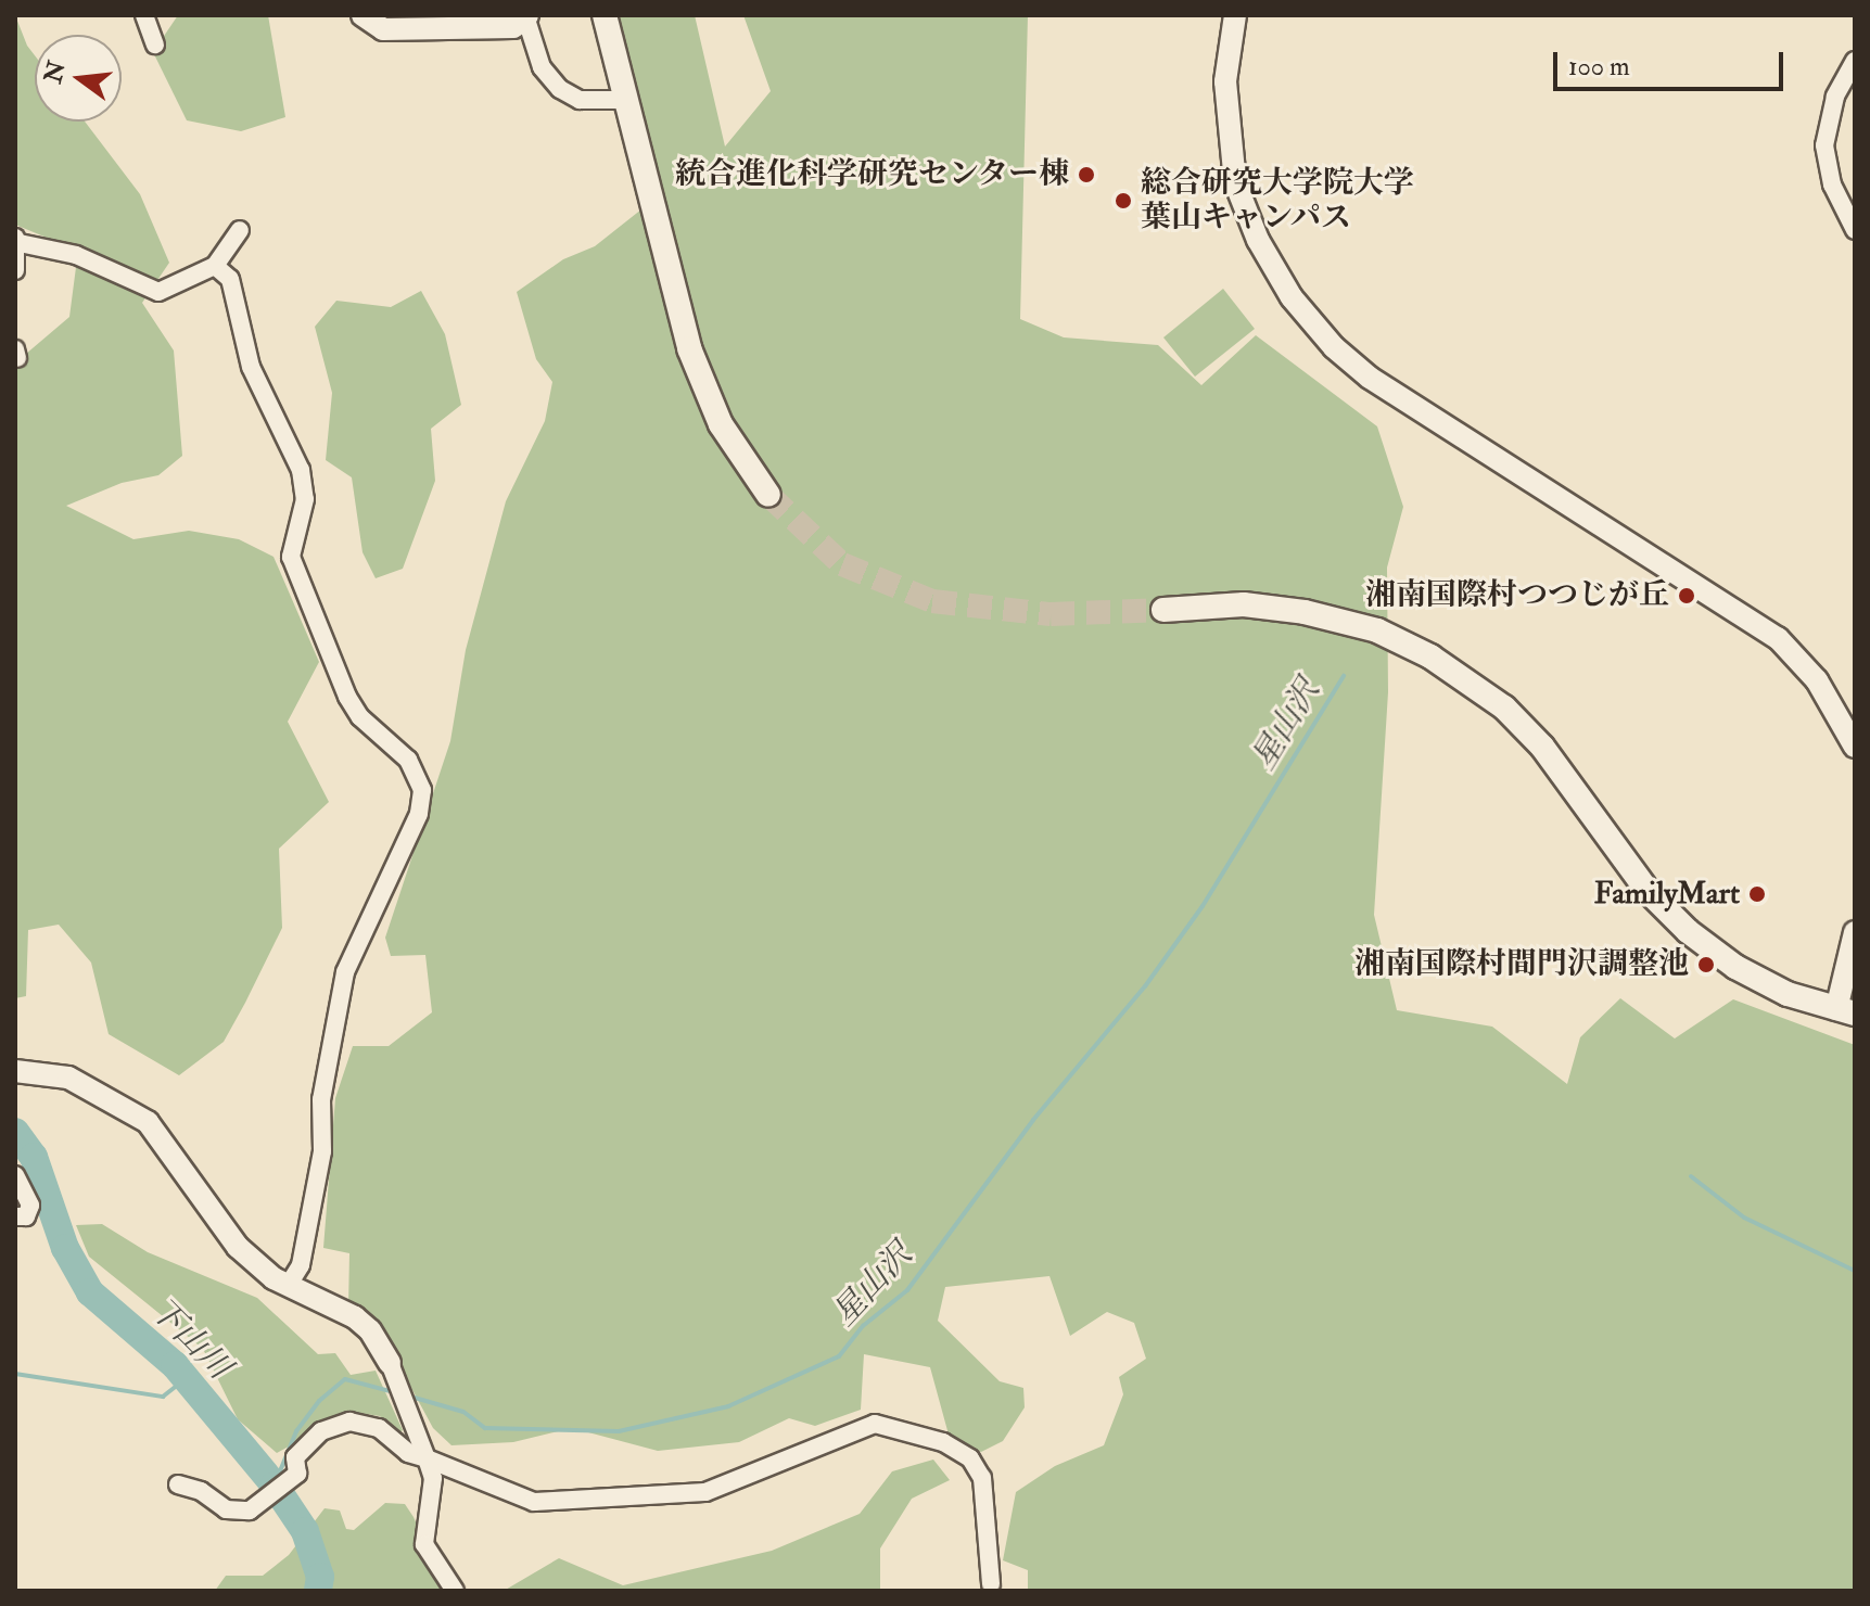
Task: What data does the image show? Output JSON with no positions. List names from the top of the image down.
{
  "water": ["星山沢", "下山川"],
  "places": [
    "統合進化科学研究センター棟",
    "総合研究大学院大学 葉山キャンパス",
    "湘南国際村つつじが丘",
    "FamilyMart",
    "湘南国際村間門沢調整池"
  ],
  "scale_bar": "100 m",
  "north": "left"
}
